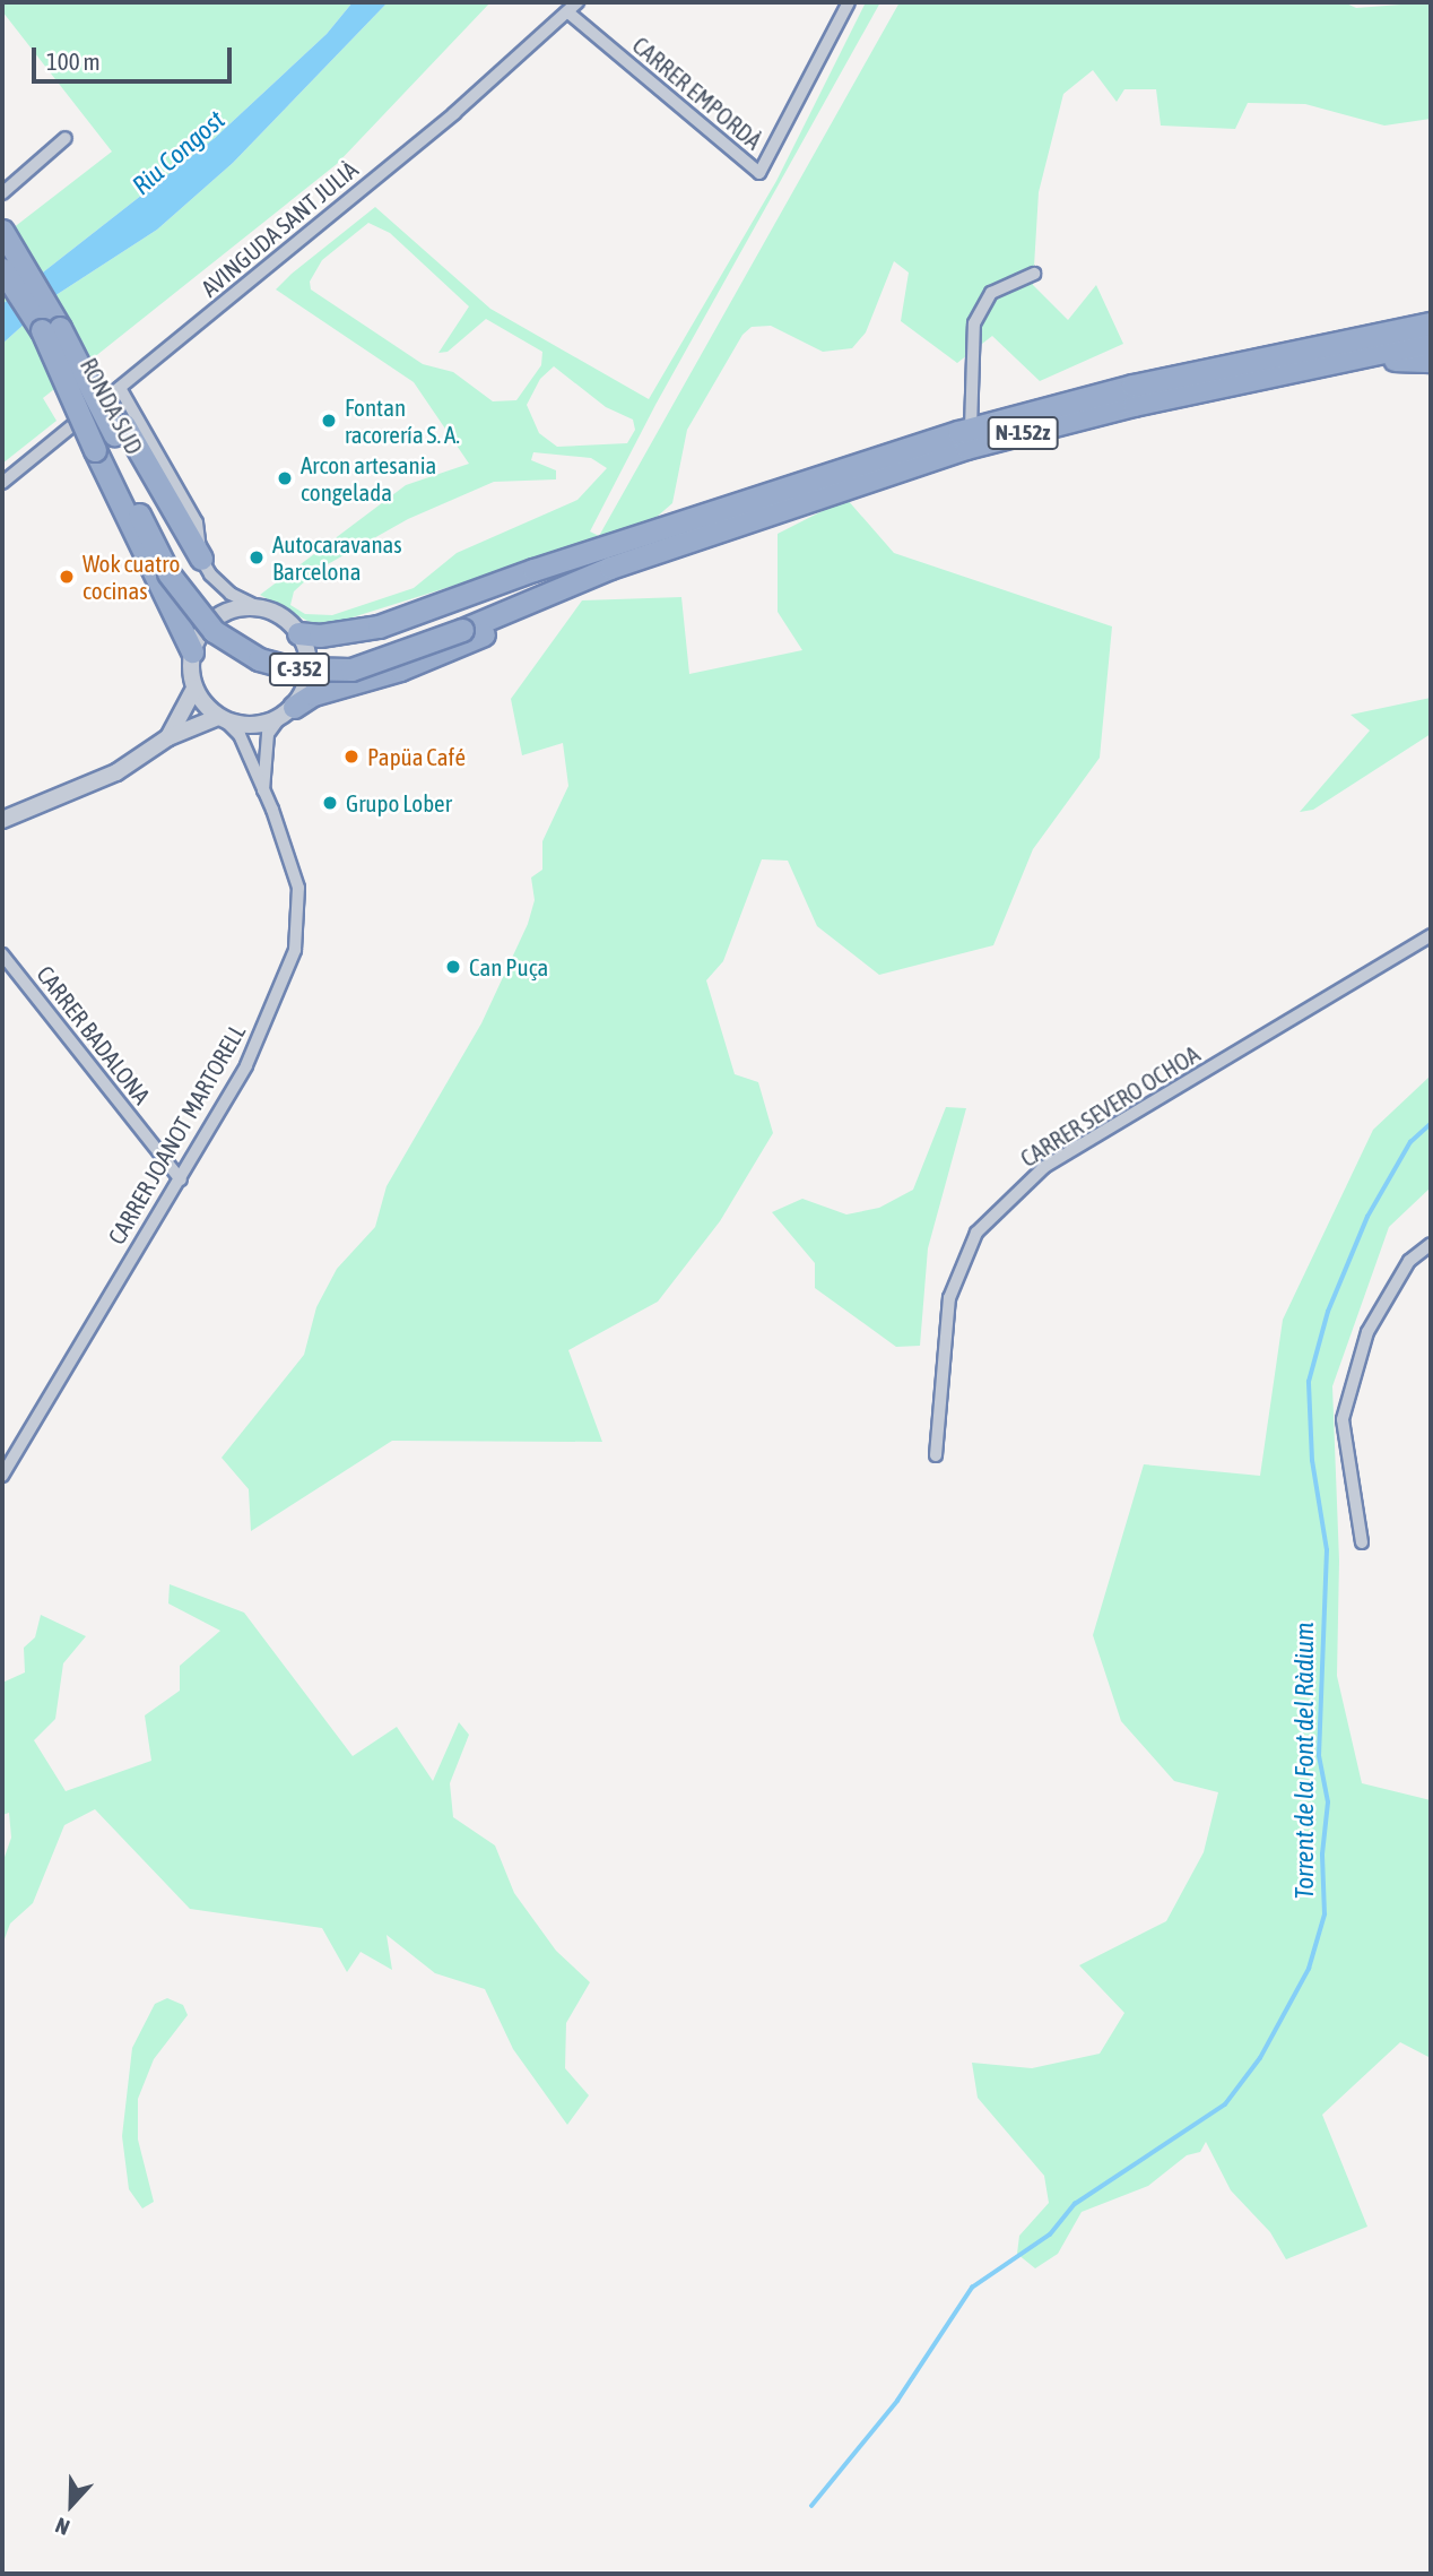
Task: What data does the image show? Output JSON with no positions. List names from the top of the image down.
{
  "streets": {
    "highway": ["RONDA SUD", "N-152z", "C-352"],
    "street": [
      "CARRER EMPORDÀ",
      "AVINGUDA SANT JULIÀ",
      "CARRER BADALONA",
      "CARRER SEVERO OCHOA",
      "CARRER JOANOT MARTORELL"
    ]
  },
  "crossings": [
    ["CARRER EMPORDÀ", "AVINGUDA SANT JULIÀ"],
    ["RONDA SUD", "C-352"],
    ["N-152z", "C-352"],
    ["N-152z", "CARRER JOANOT MARTORELL"],
    ["CARRER BADALONA", "CARRER JOANOT MARTORELL"]
  ],
  "water": ["Riu Congost", "Torrent de la Font del Ràdium"],
  "places": [
    "Fontan racorería S. A.",
    "Arcon artesania congelada",
    "Autocaravanas Barcelona",
    "Wok cuatro cocinas",
    "Papüa Café",
    "Grupo Lober",
    "Can Puça"
  ],
  "scale_bar": "100 m",
  "north": "bottom"
}
